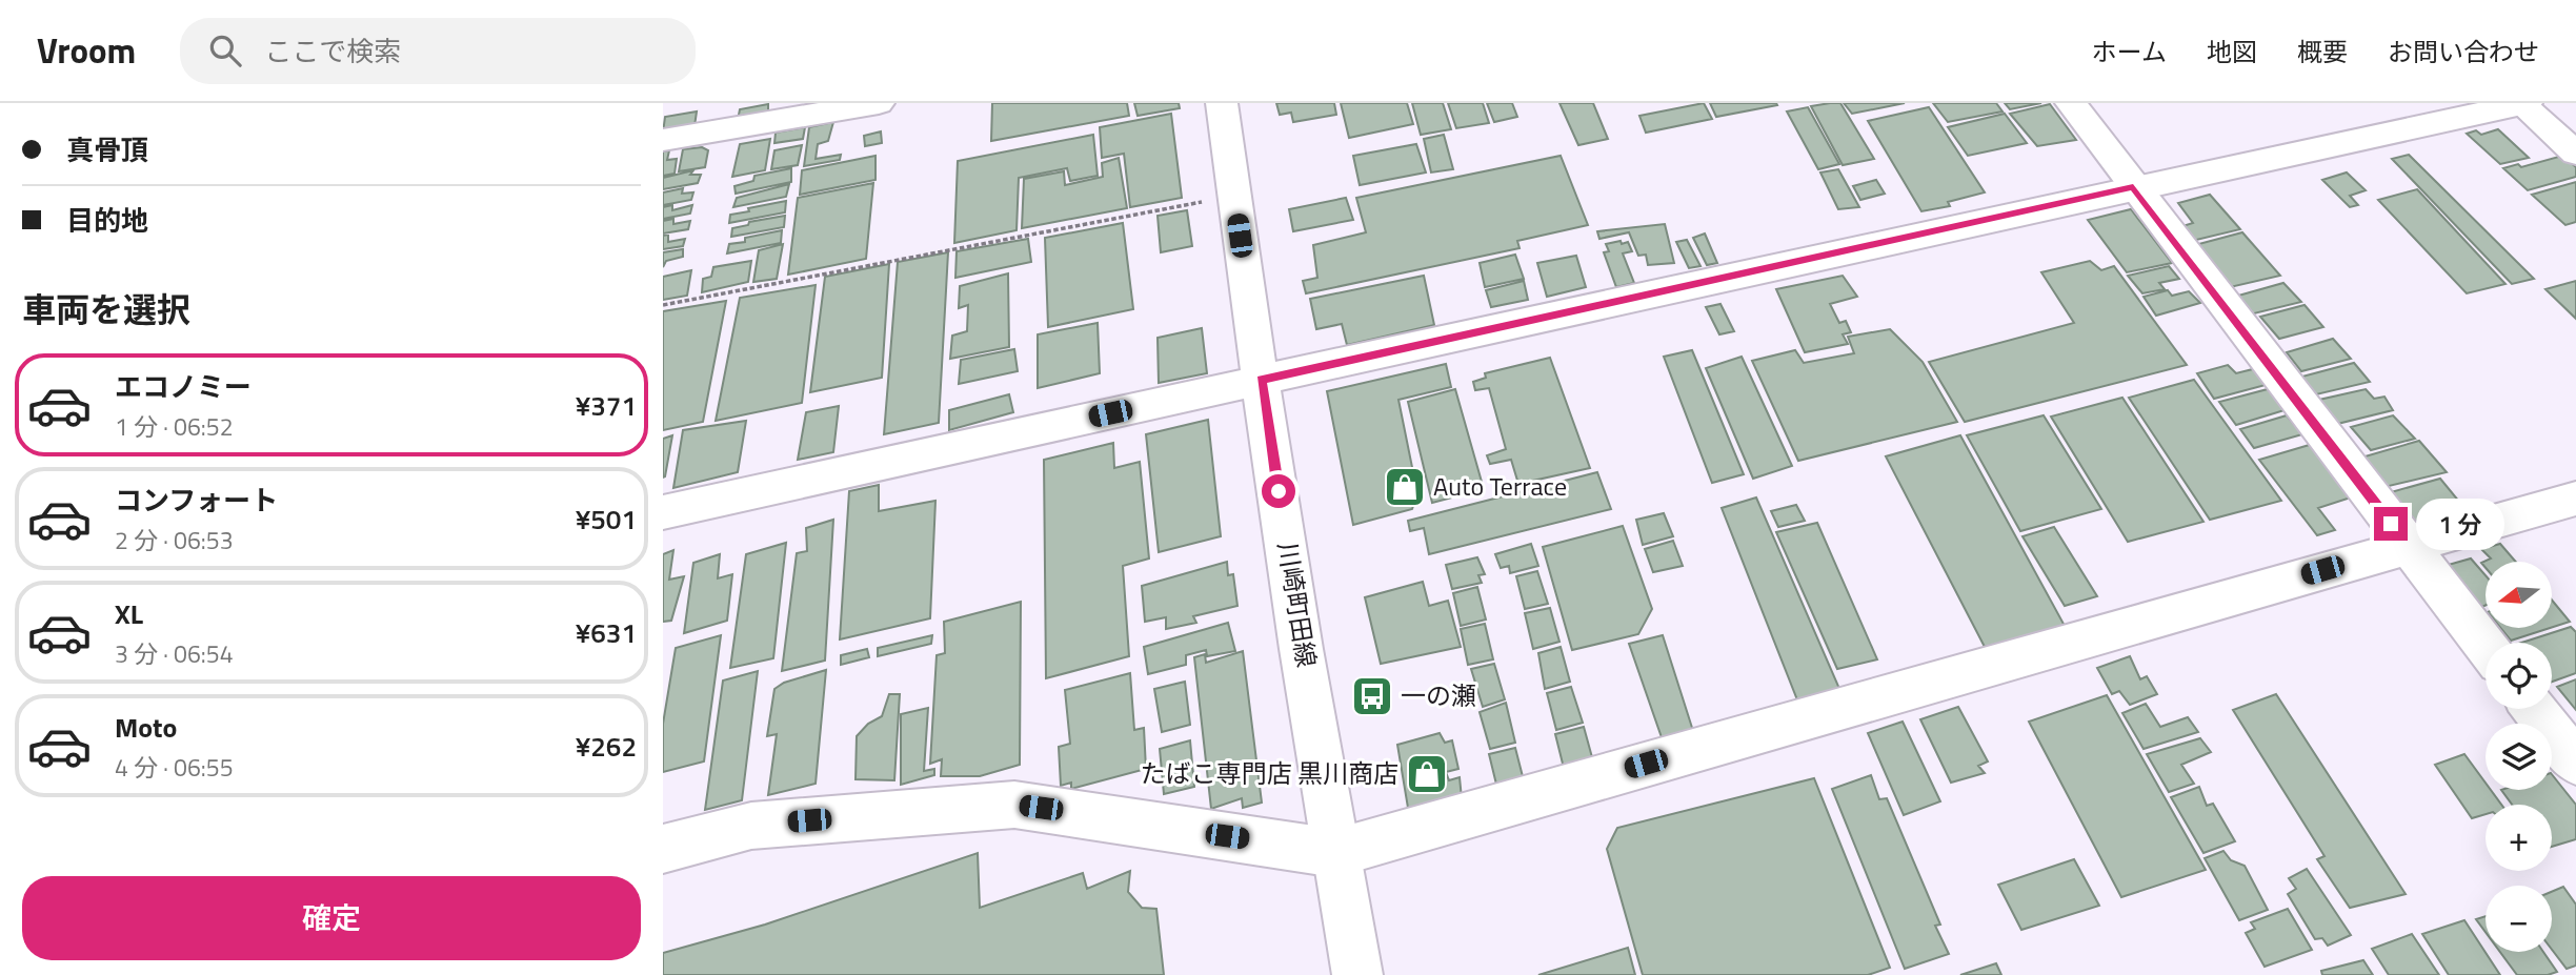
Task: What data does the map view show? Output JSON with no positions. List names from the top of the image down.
{
  "streets": {
    "street": ["川崎町田線"]
  },
  "places": {
    "shop": ["Auto Terrace", "たばこ専門店 黒川商店"],
    "bus stop": ["一の瀬"]
  },
  "north": "left",
  "page": {
    "header": "Vroom",
    "search": "ここで検索",
    "nav": [
      "ホーム",
      "地図",
      "概要",
      "お問い合わせ"
    ],
    "banner": ["真骨頂", "目的地"],
    "heading": "車両を選択",
    "list": [
      {
        "name": "エコノミー",
        "note": "1 分 · 06:52",
        "value": "¥371"
      },
      {
        "name": "コンフォート",
        "note": "2 分 · 06:53",
        "value": "¥501"
      },
      {
        "name": "XL",
        "note": "3 分 · 06:54",
        "value": "¥631"
      },
      {
        "name": "Moto",
        "note": "4 分 · 06:55",
        "value": "¥262"
      }
    ],
    "bubble": "1 分",
    "map_buttons": ["+", "−"],
    "buttons": "確定"
  }
}
